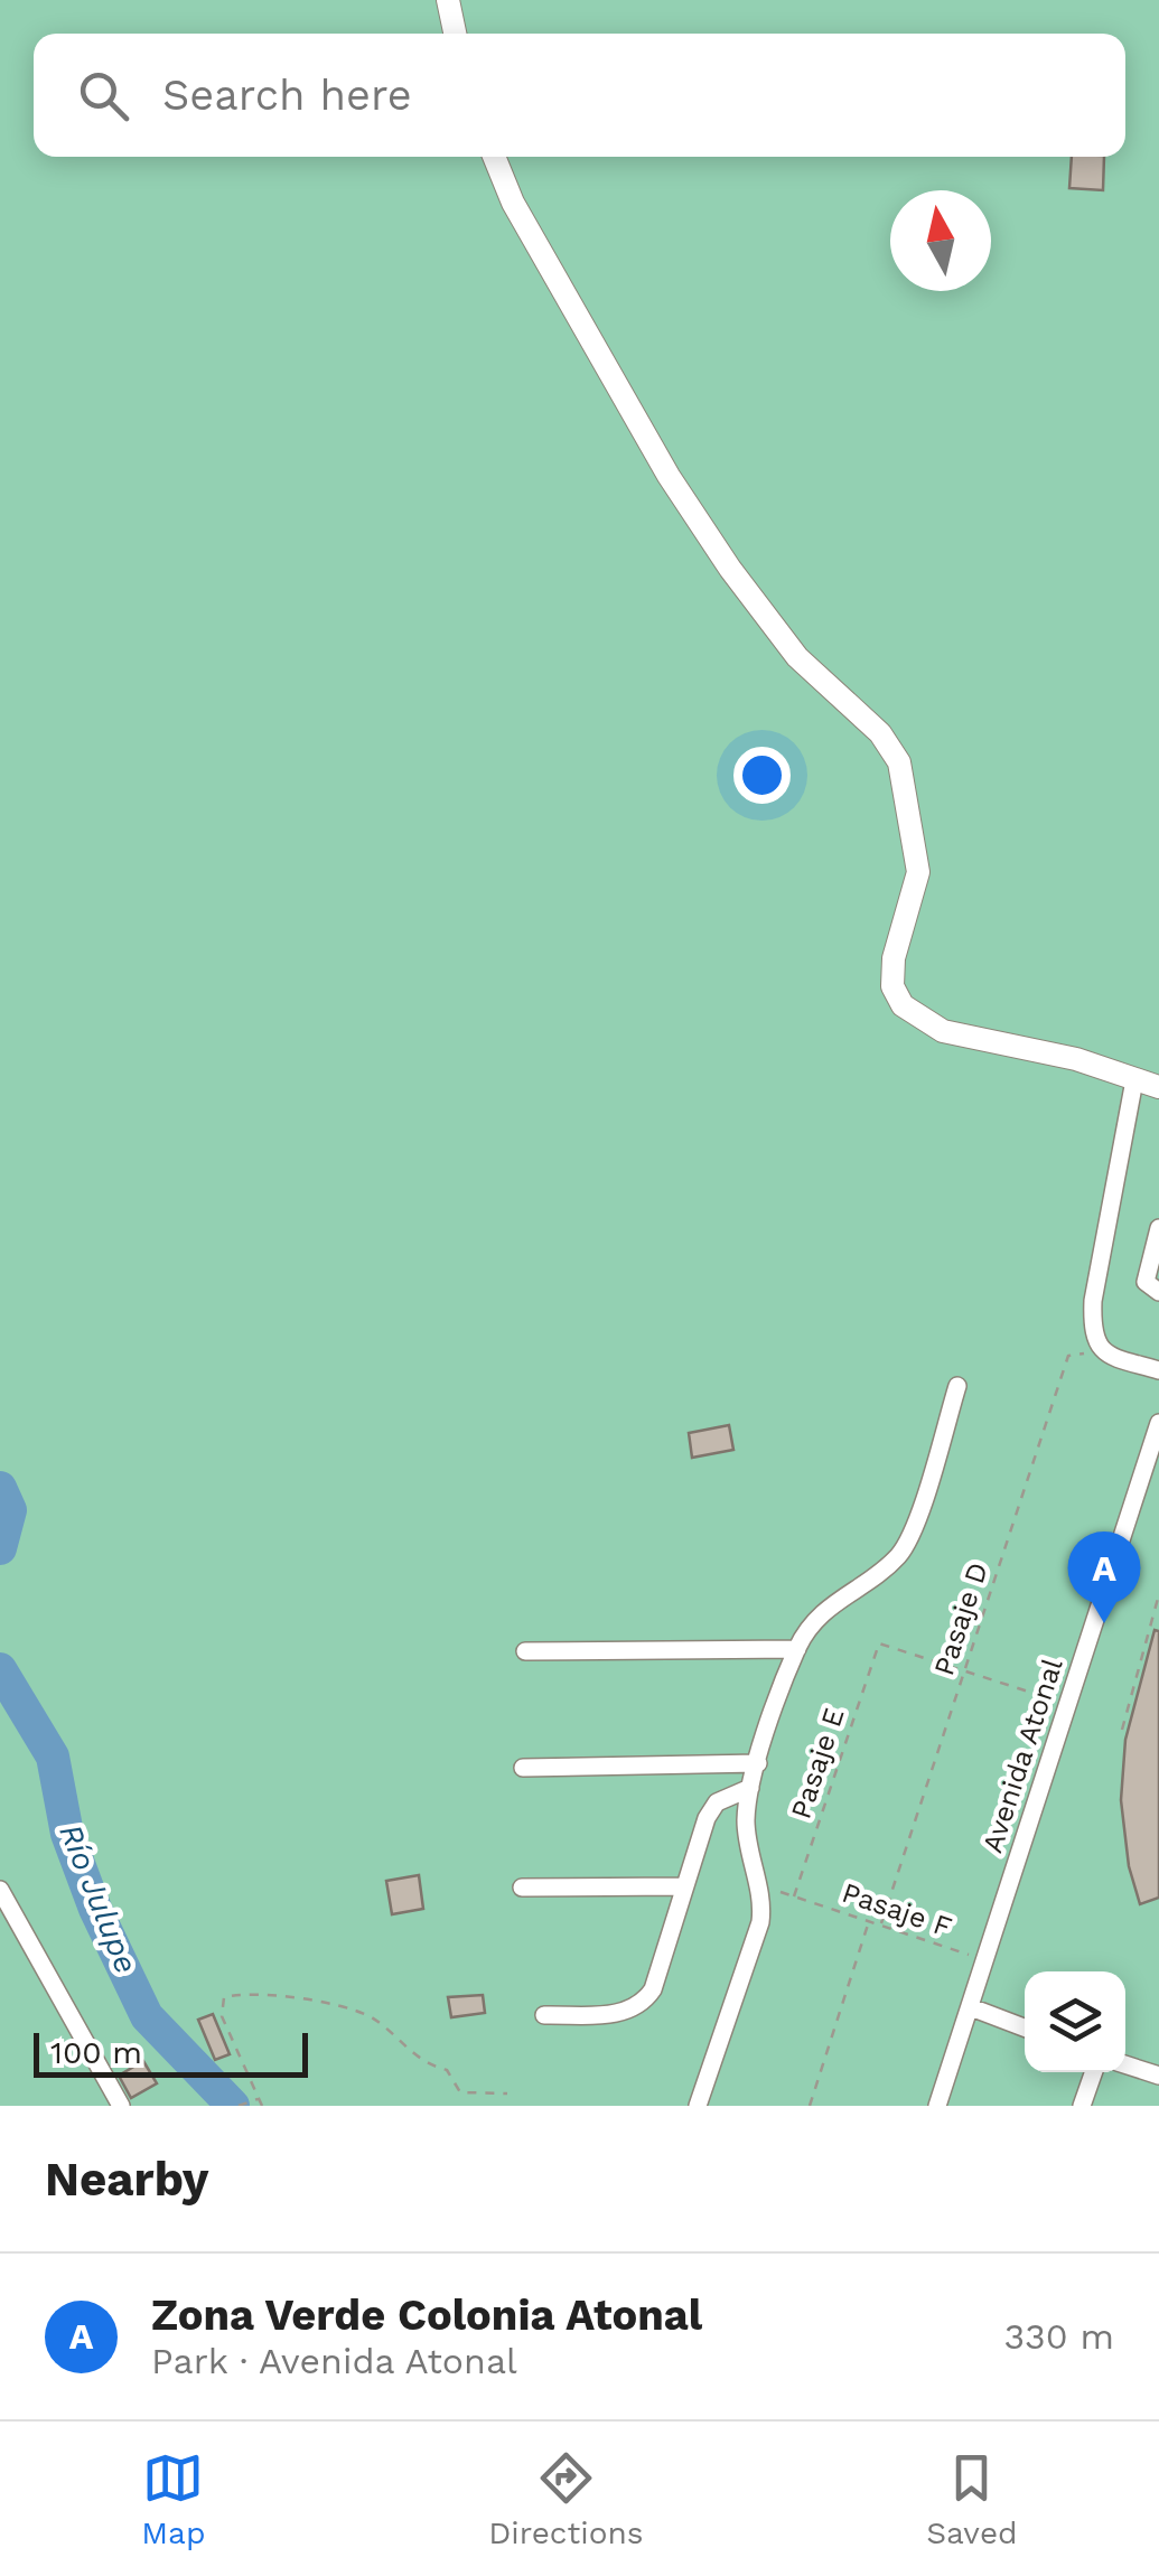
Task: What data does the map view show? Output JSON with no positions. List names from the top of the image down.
{
  "streets": {
    "street": ["Avenida Atonal"],
    "path": ["Pasaje D", "Pasaje E", "Pasaje F"]
  },
  "crossings": [
    ["Pasaje D", "Pasaje E"],
    ["Pasaje D", "Pasaje F"],
    ["Avenida Atonal", "Pasaje F"],
    ["Pasaje E", "Pasaje F"]
  ],
  "water": ["Río Julupe"],
  "scale_bar": "100 m",
  "north": "top",
  "page": {
    "search": "Search here",
    "pins": "A",
    "scale": "100 m",
    "heading": "Nearby",
    "list": [
      {
        "mark": "A",
        "name": "Zona Verde Colonia Atonal",
        "note": "Park · Avenida Atonal",
        "value": "330 m"
      }
    ],
    "nav": ["Map", "Directions", "Saved"]
  }
}
